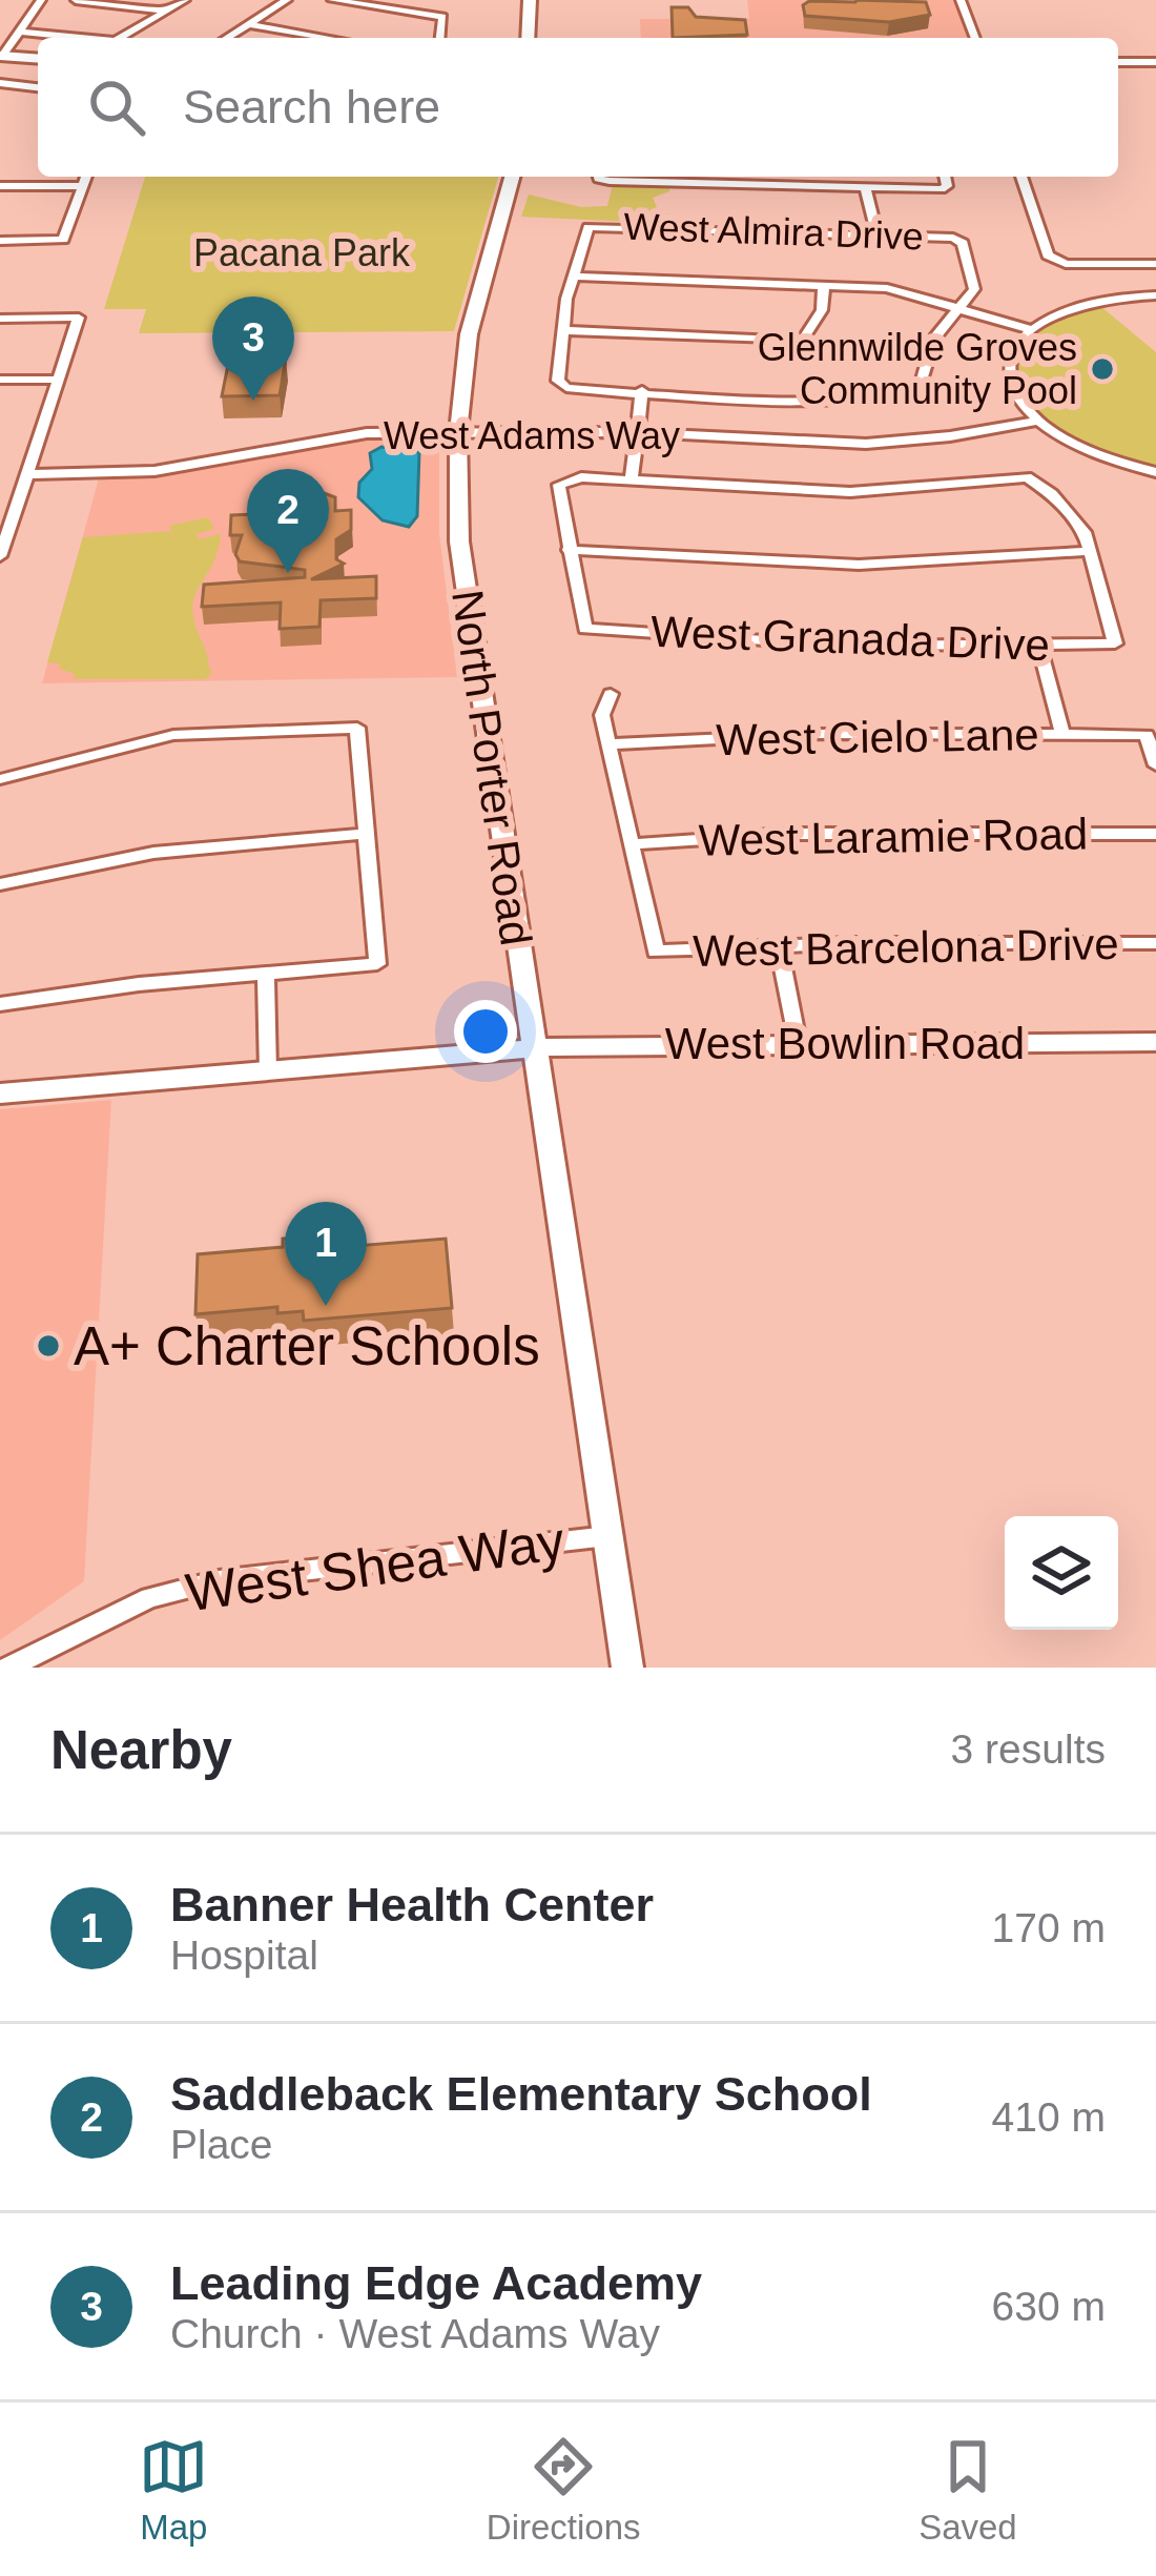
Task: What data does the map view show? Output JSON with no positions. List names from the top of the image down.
{
  "streets": {
    "street": [
      "West Almira Drive",
      "West Adams Way",
      "West Granada Drive",
      "West Cielo Lane",
      "North Porter Road",
      "West Laramie Road",
      "West Barcelona Drive",
      "West Bowlin Road",
      "West Shea Way"
    ]
  },
  "crossings": [
    ["West Adams Way", "North Porter Road"],
    ["North Porter Road", "West Bowlin Road"],
    ["North Porter Road", "West Shea Way"],
    ["West Laramie Road", "West Barcelona Drive"]
  ],
  "parks": ["Pacana Park"],
  "places": ["Glennwilde Groves Community Pool", "A+ Charter Schools"],
  "page": {
    "search": "Search here",
    "pins": ["3", "2", "1"],
    "heading": ["Nearby", "3 results"],
    "list": [
      {
        "mark": "1",
        "name": "Banner Health Center",
        "note": "Hospital",
        "value": "170 m"
      },
      {
        "mark": "2",
        "name": "Saddleback Elementary School",
        "note": "Place",
        "value": "410 m"
      },
      {
        "mark": "3",
        "name": "Leading Edge Academy",
        "note": "Church · West Adams Way",
        "value": "630 m"
      }
    ],
    "nav": ["Map", "Directions", "Saved"]
  }
}
